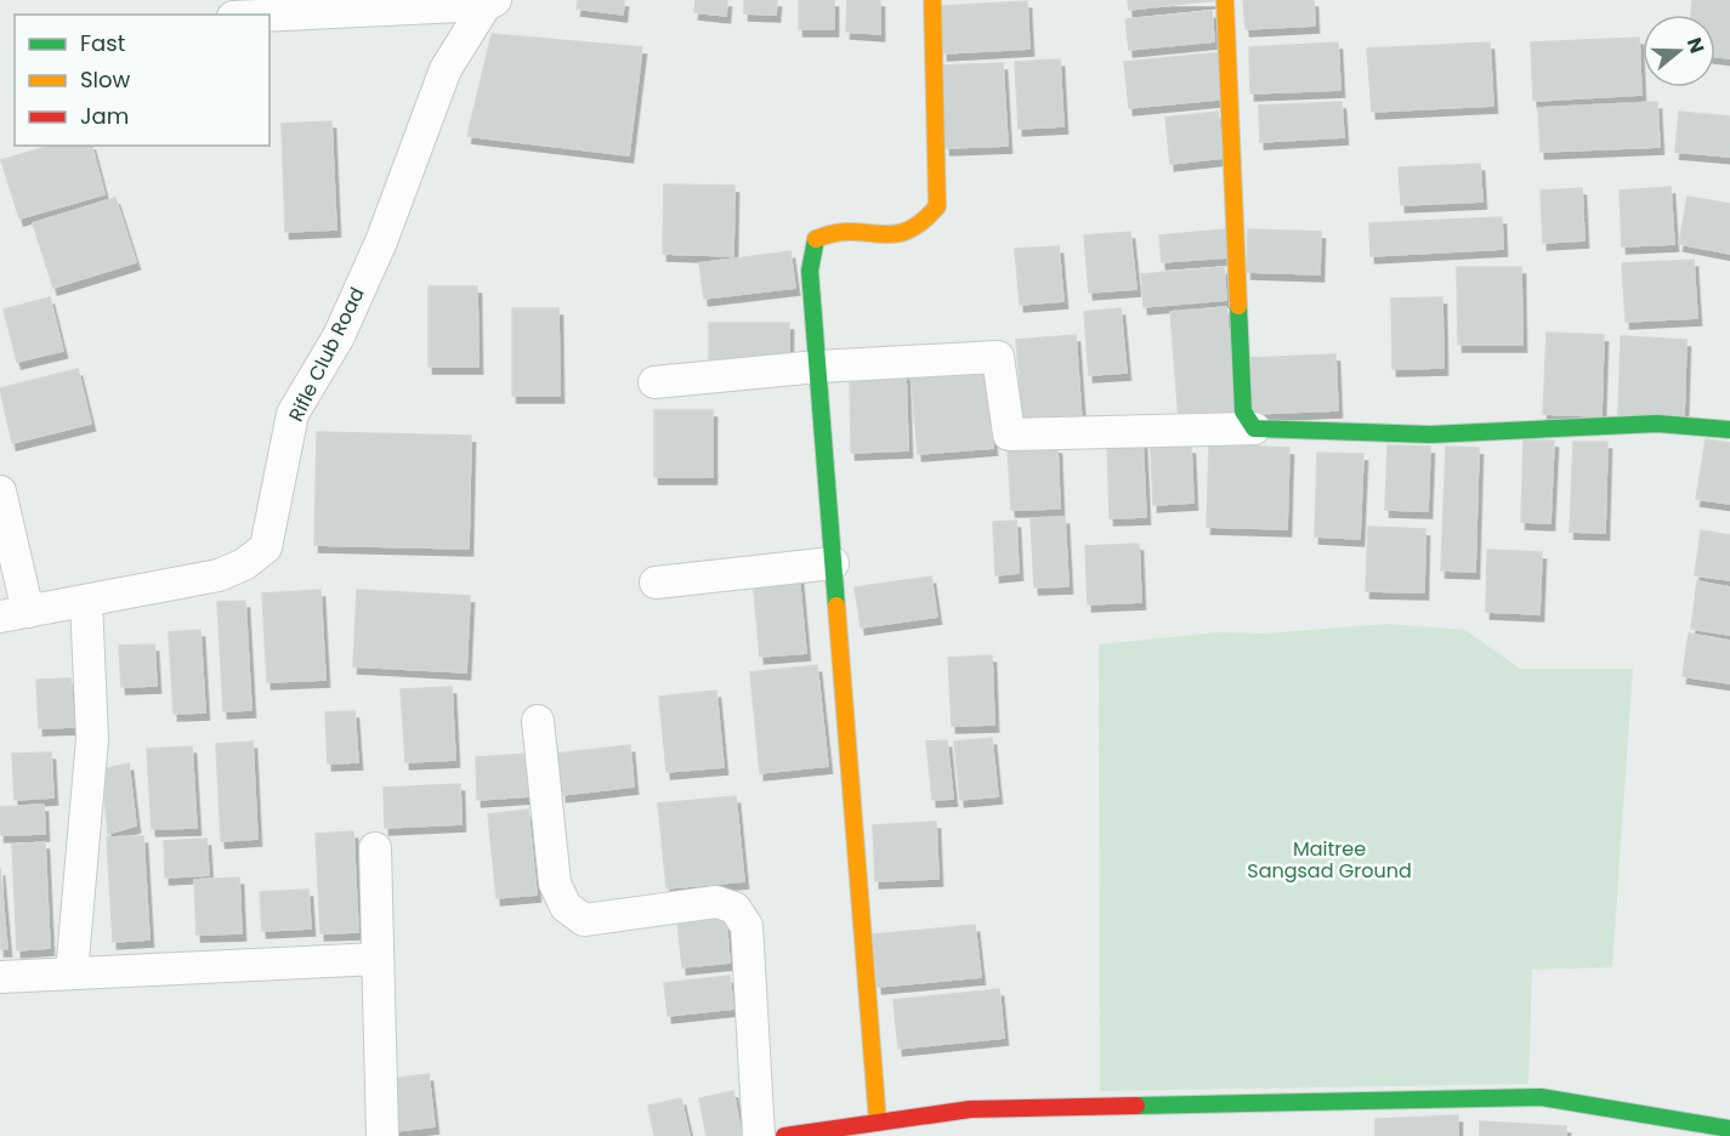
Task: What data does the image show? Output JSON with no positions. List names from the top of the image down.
{
  "streets": {
    "street": ["Rifle Club Road"]
  },
  "parks": ["Maitree Sangsad Ground"],
  "legend": ["Fast", "Slow", "Jam"],
  "north": "right"
}
